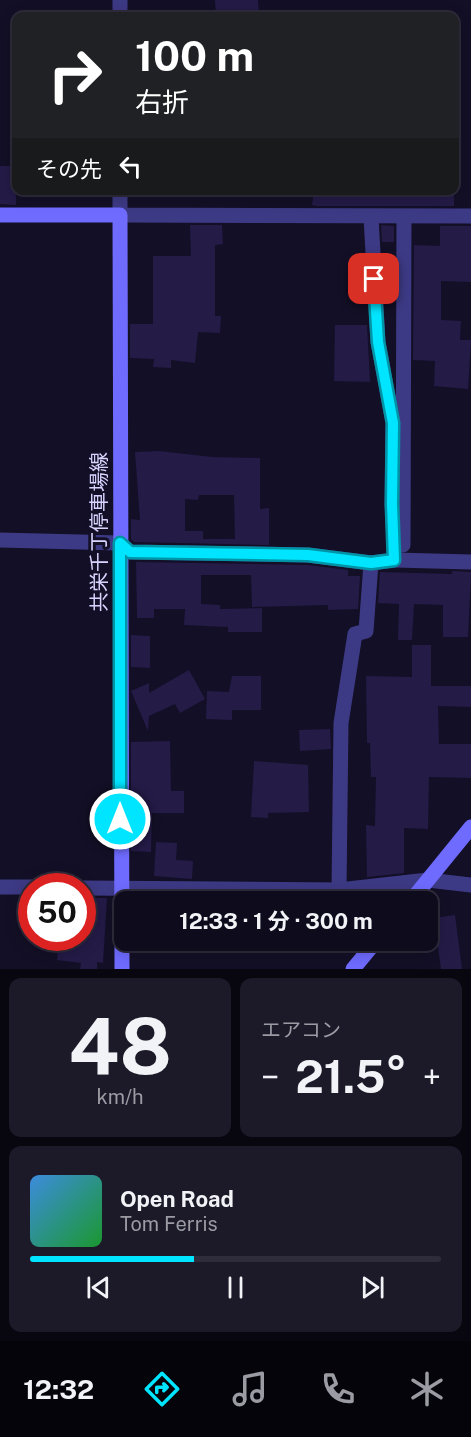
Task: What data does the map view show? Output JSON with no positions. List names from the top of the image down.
{
  "streets": {
    "main road": ["共栄千丁停車場線"]
  },
  "page": {
    "turn": ["100 m", "右折"],
    "then": "その先",
    "limit": "50",
    "trip": "12:33 · 1 分 · 300 m",
    "tile": [
      ["48", "km/h"],
      "エアコン"
    ],
    "heat": ["−", "21.5°", "+"],
    "song": ["Open Road", "Tom Ferris"],
    "tabs": "12:32"
  }
}
